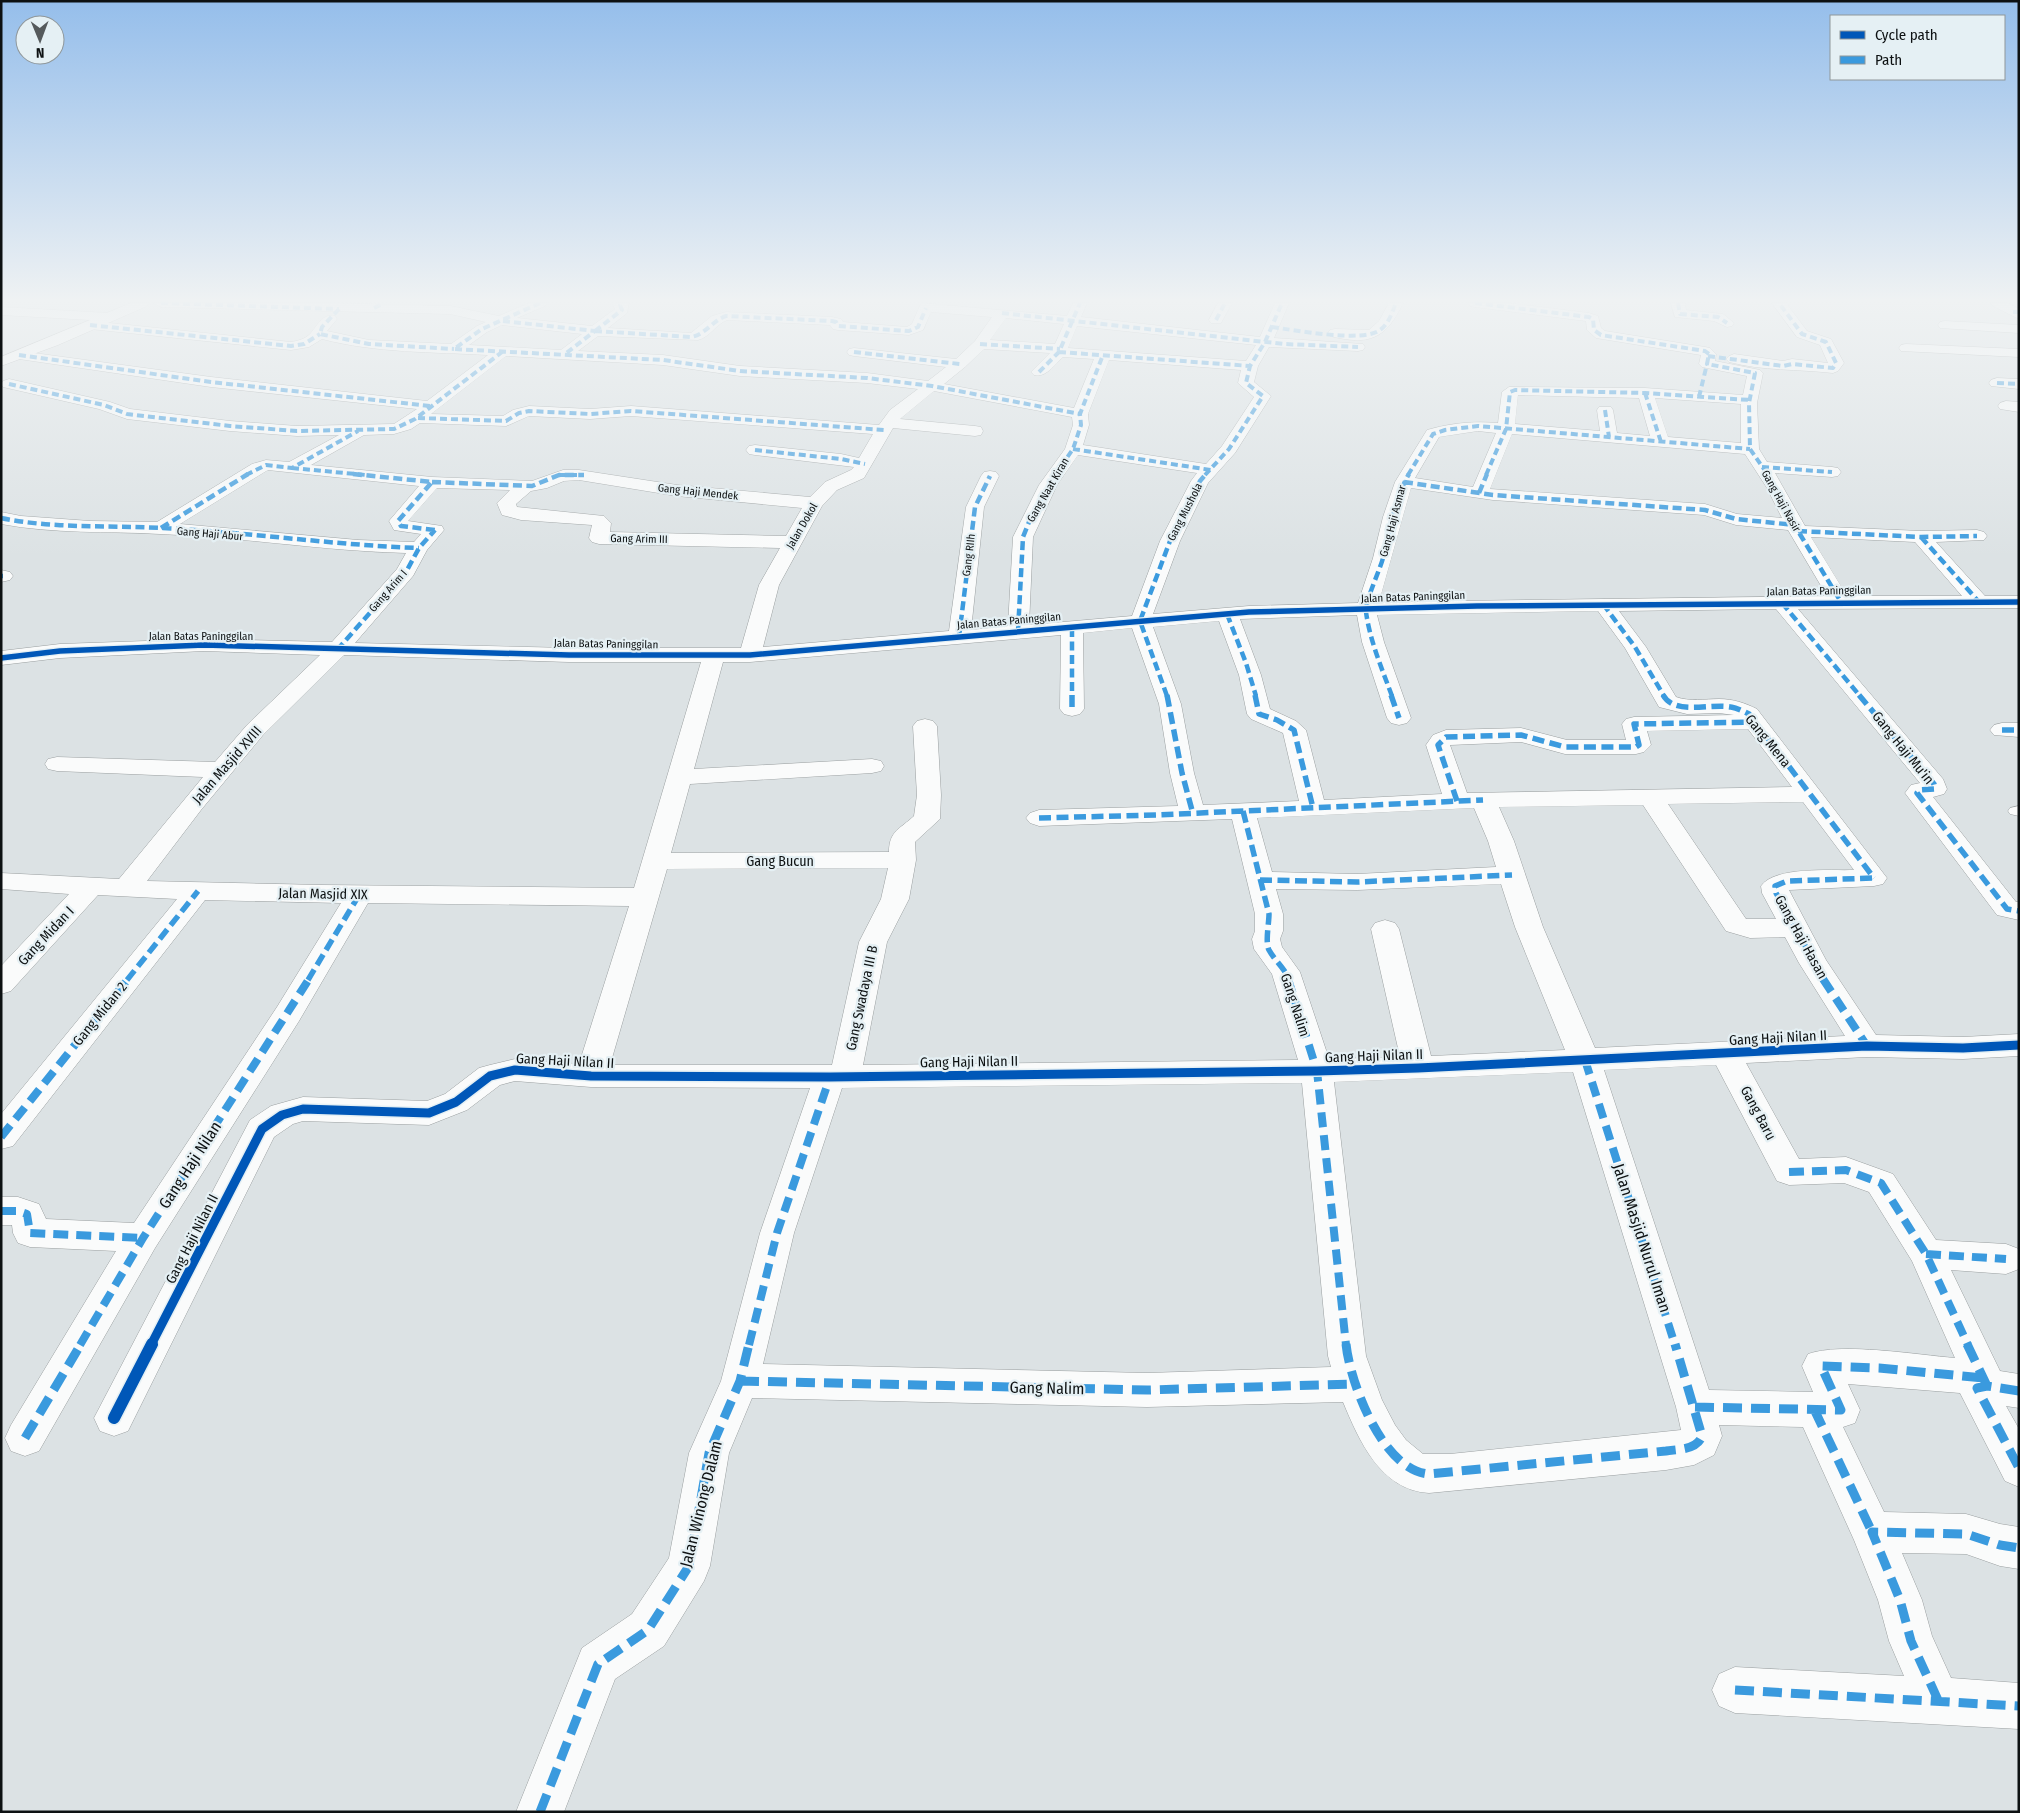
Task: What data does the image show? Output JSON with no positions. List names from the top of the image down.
{
  "streets": {
    "street": [
      "Gang Naat Kiran",
      "Gang Haji Mendek",
      "Gang Haji Nasir",
      "Gang Mushola",
      "Gang Haji Asmar",
      "Jalan Dokol",
      "Gang Haji Abur",
      "Gang Arim III",
      "Gang RIIh",
      "Gang Arim I",
      "Jalan Batas Paninggilan",
      "Gang Mena",
      "Gang Haji Mu'in",
      "Jalan Masjid XVIII",
      "Gang Bucun",
      "Jalan Masjid XIX",
      "Gang Midan I",
      "Gang Haji Hasan",
      "Gang Swadaya III B",
      "Gang Nalim",
      "Gang Midan 2",
      "Gang Haji Nilan II",
      "Gang Baru",
      "Gang Haji Nilan",
      "Jalan Masjid Nurul Iman",
      "Jalan Winong Dalam"
    ]
  },
  "crossings": [
    ["Gang Naat Kiran", "Jalan Batas Paninggilan"],
    ["Gang Haji Mendek", "Jalan Dokol"],
    ["Gang Haji Mendek", "Gang Arim III"],
    ["Gang Haji Nasir", "Gang Haji Asmar"],
    ["Gang Haji Nasir", "Jalan Batas Paninggilan"],
    ["Gang Mushola", "Jalan Batas Paninggilan"],
    ["Gang Haji Asmar", "Jalan Batas Paninggilan"],
    ["Jalan Dokol", "Gang Arim III"],
    ["Jalan Dokol", "Jalan Batas Paninggilan"],
    ["Gang Haji Abur", "Gang Arim I"],
    ["Gang RIIh", "Jalan Batas Paninggilan"],
    ["Gang Arim I", "Jalan Batas Paninggilan"],
    ["Gang Arim I", "Jalan Masjid XVIII"],
    ["Jalan Batas Paninggilan", "Gang Mena"],
    ["Jalan Batas Paninggilan", "Gang Haji Mu'in"],
    ["Jalan Batas Paninggilan", "Jalan Masjid XVIII"],
    ["Gang Mena", "Gang Haji Hasan"],
    ["Gang Mena", "Jalan Masjid Nurul Iman"],
    ["Jalan Masjid XVIII", "Jalan Masjid XIX"],
    ["Gang Bucun", "Gang Swadaya III B"],
    ["Jalan Masjid XIX", "Gang Midan I"],
    ["Jalan Masjid XIX", "Gang Midan 2"],
    ["Jalan Masjid XIX", "Gang Haji Nilan"],
    ["Gang Haji Hasan", "Gang Haji Nilan II"],
    ["Gang Swadaya III B", "Gang Haji Nilan II"],
    ["Gang Swadaya III B", "Jalan Winong Dalam"],
    ["Gang Nalim", "Gang Haji Nilan II"],
    ["Gang Nalim", "Jalan Masjid Nurul Iman"],
    ["Gang Nalim", "Jalan Winong Dalam"],
    ["Gang Haji Nilan II", "Gang Baru"],
    ["Gang Haji Nilan II", "Jalan Masjid Nurul Iman"],
    ["Gang Haji Nilan II", "Jalan Winong Dalam"]
  ],
  "legend": ["Cycle path", "Path"],
  "north": "bottom"
}
